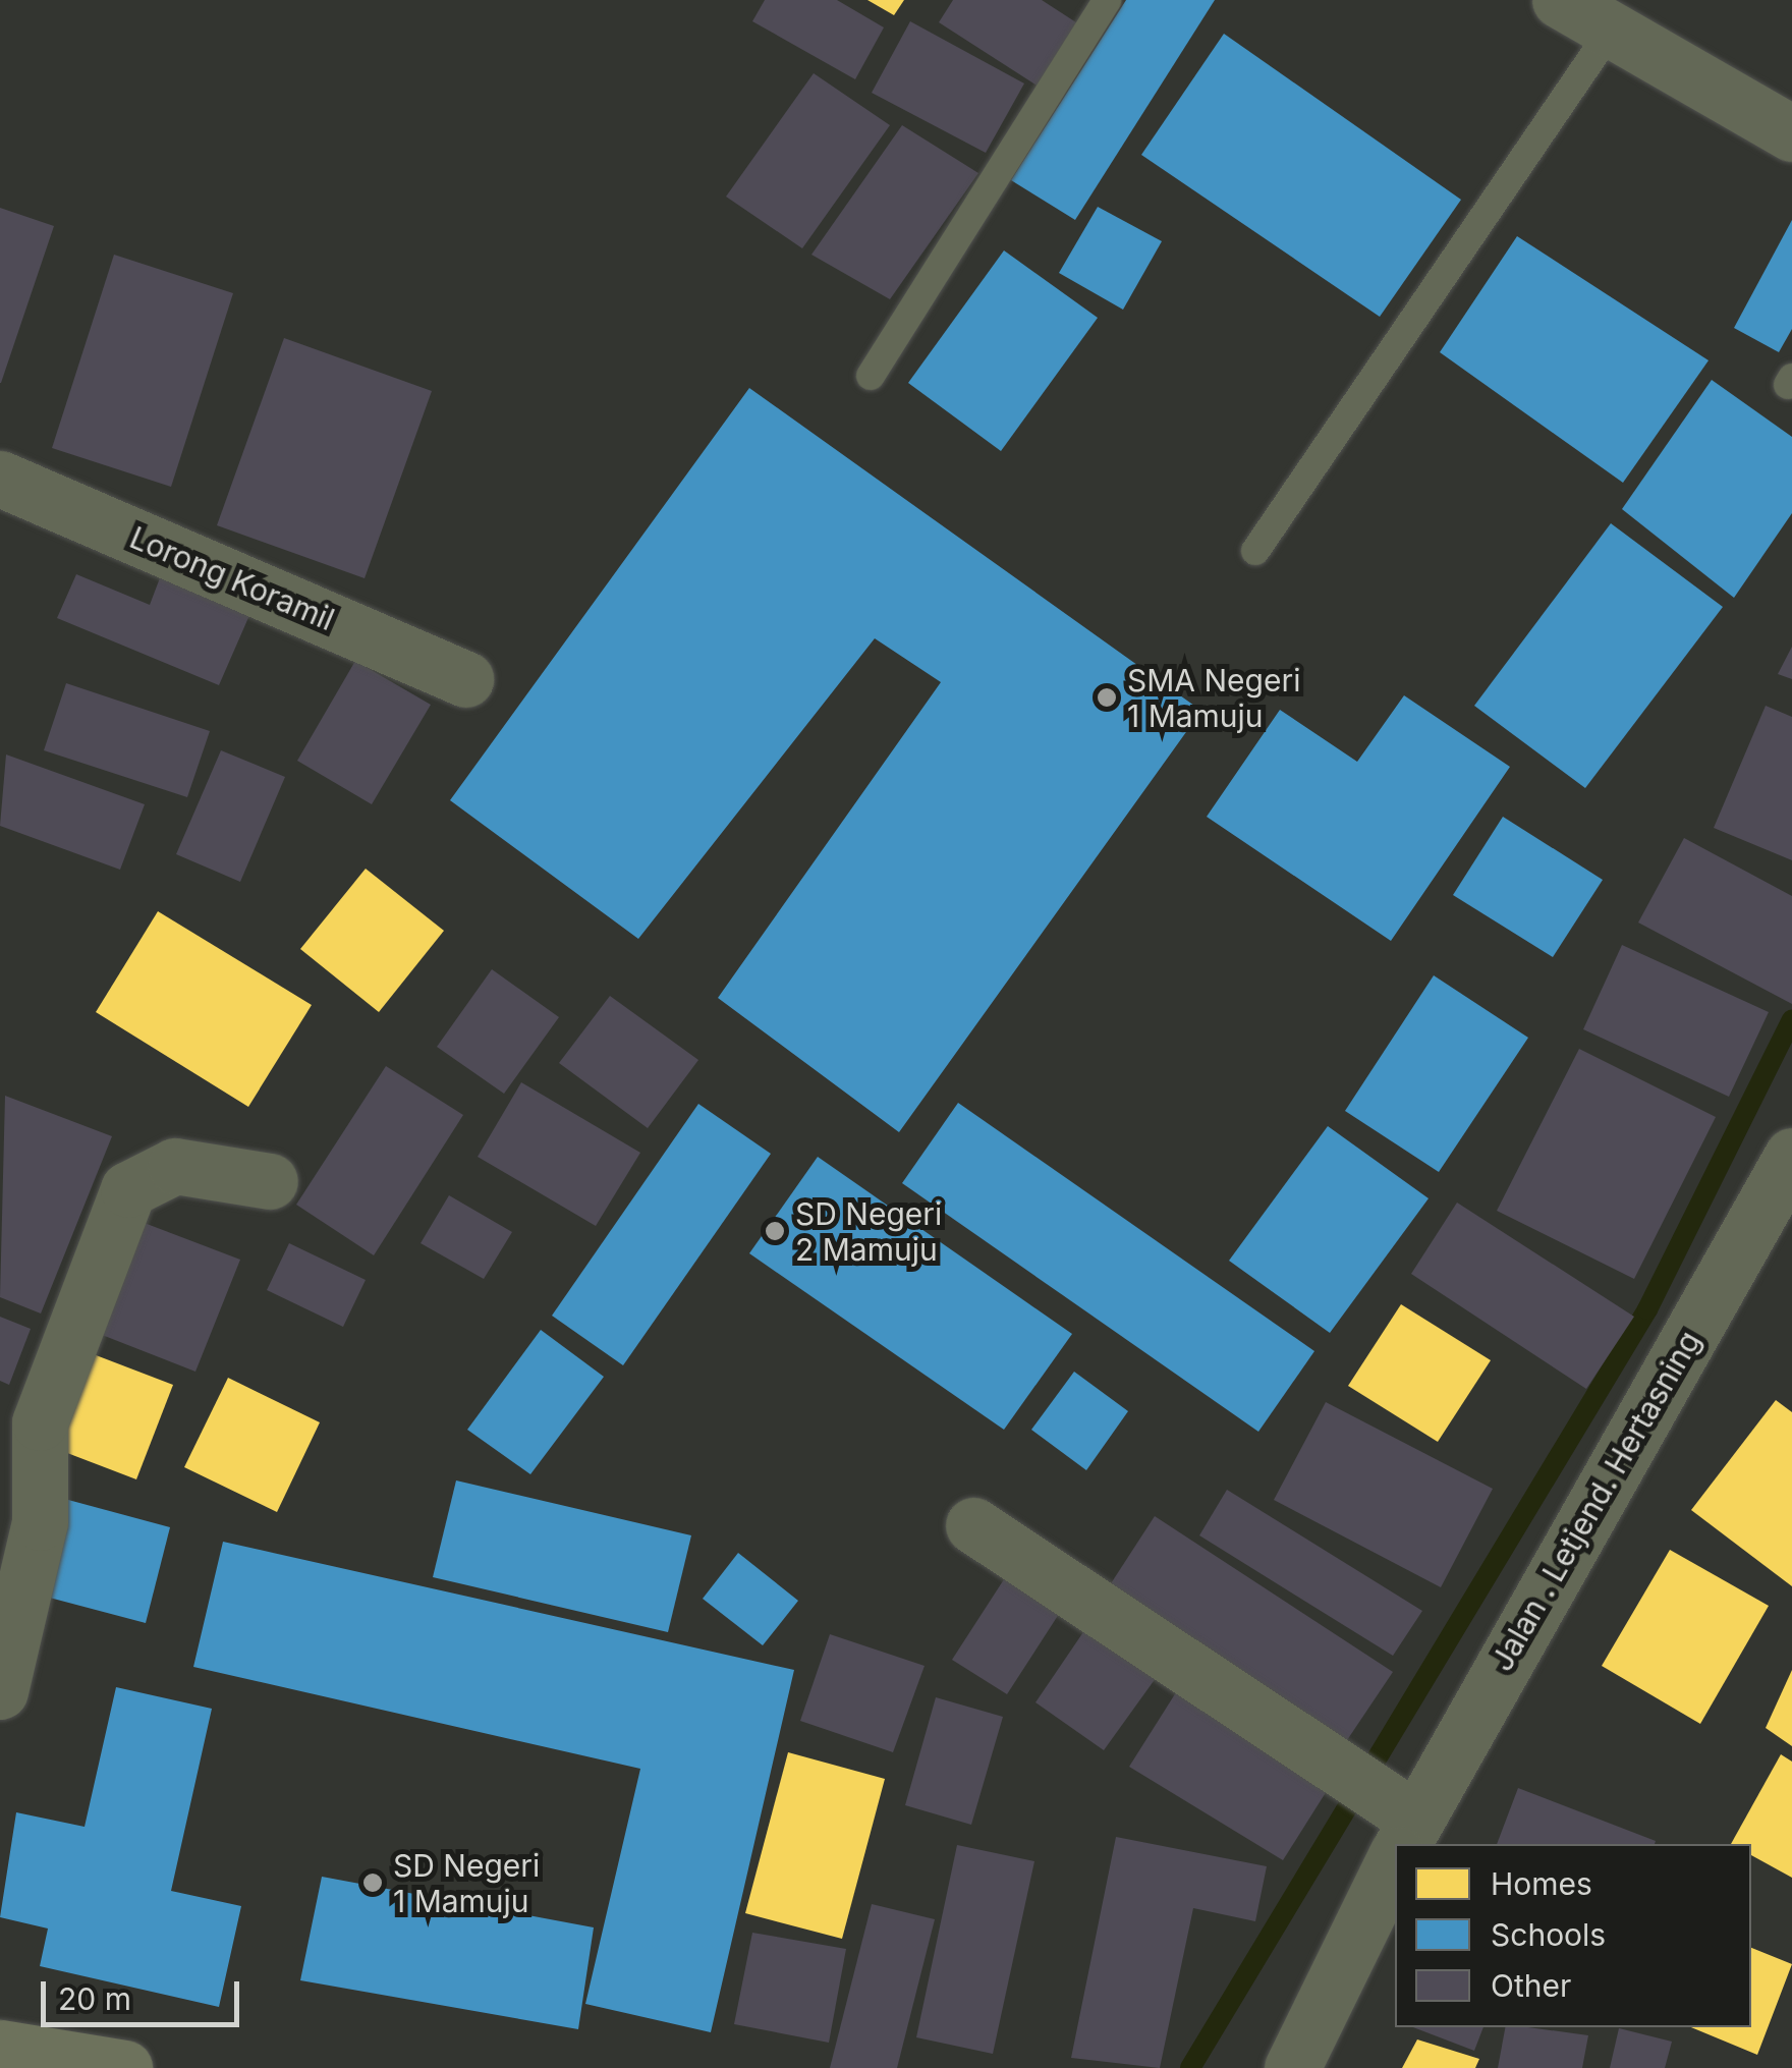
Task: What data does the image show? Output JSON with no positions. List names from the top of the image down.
{
  "streets": {
    "street": ["Lorong Koramil", "Jalan . Letjend. Hertasning"]
  },
  "places": ["SMA Negeri 1 Mamuju", "SD Negeri 2 Mamuju", "SD Negeri 1 Mamuju"],
  "legend": ["Homes", "Schools", "Other"],
  "scale_bar": "20 m"
}
